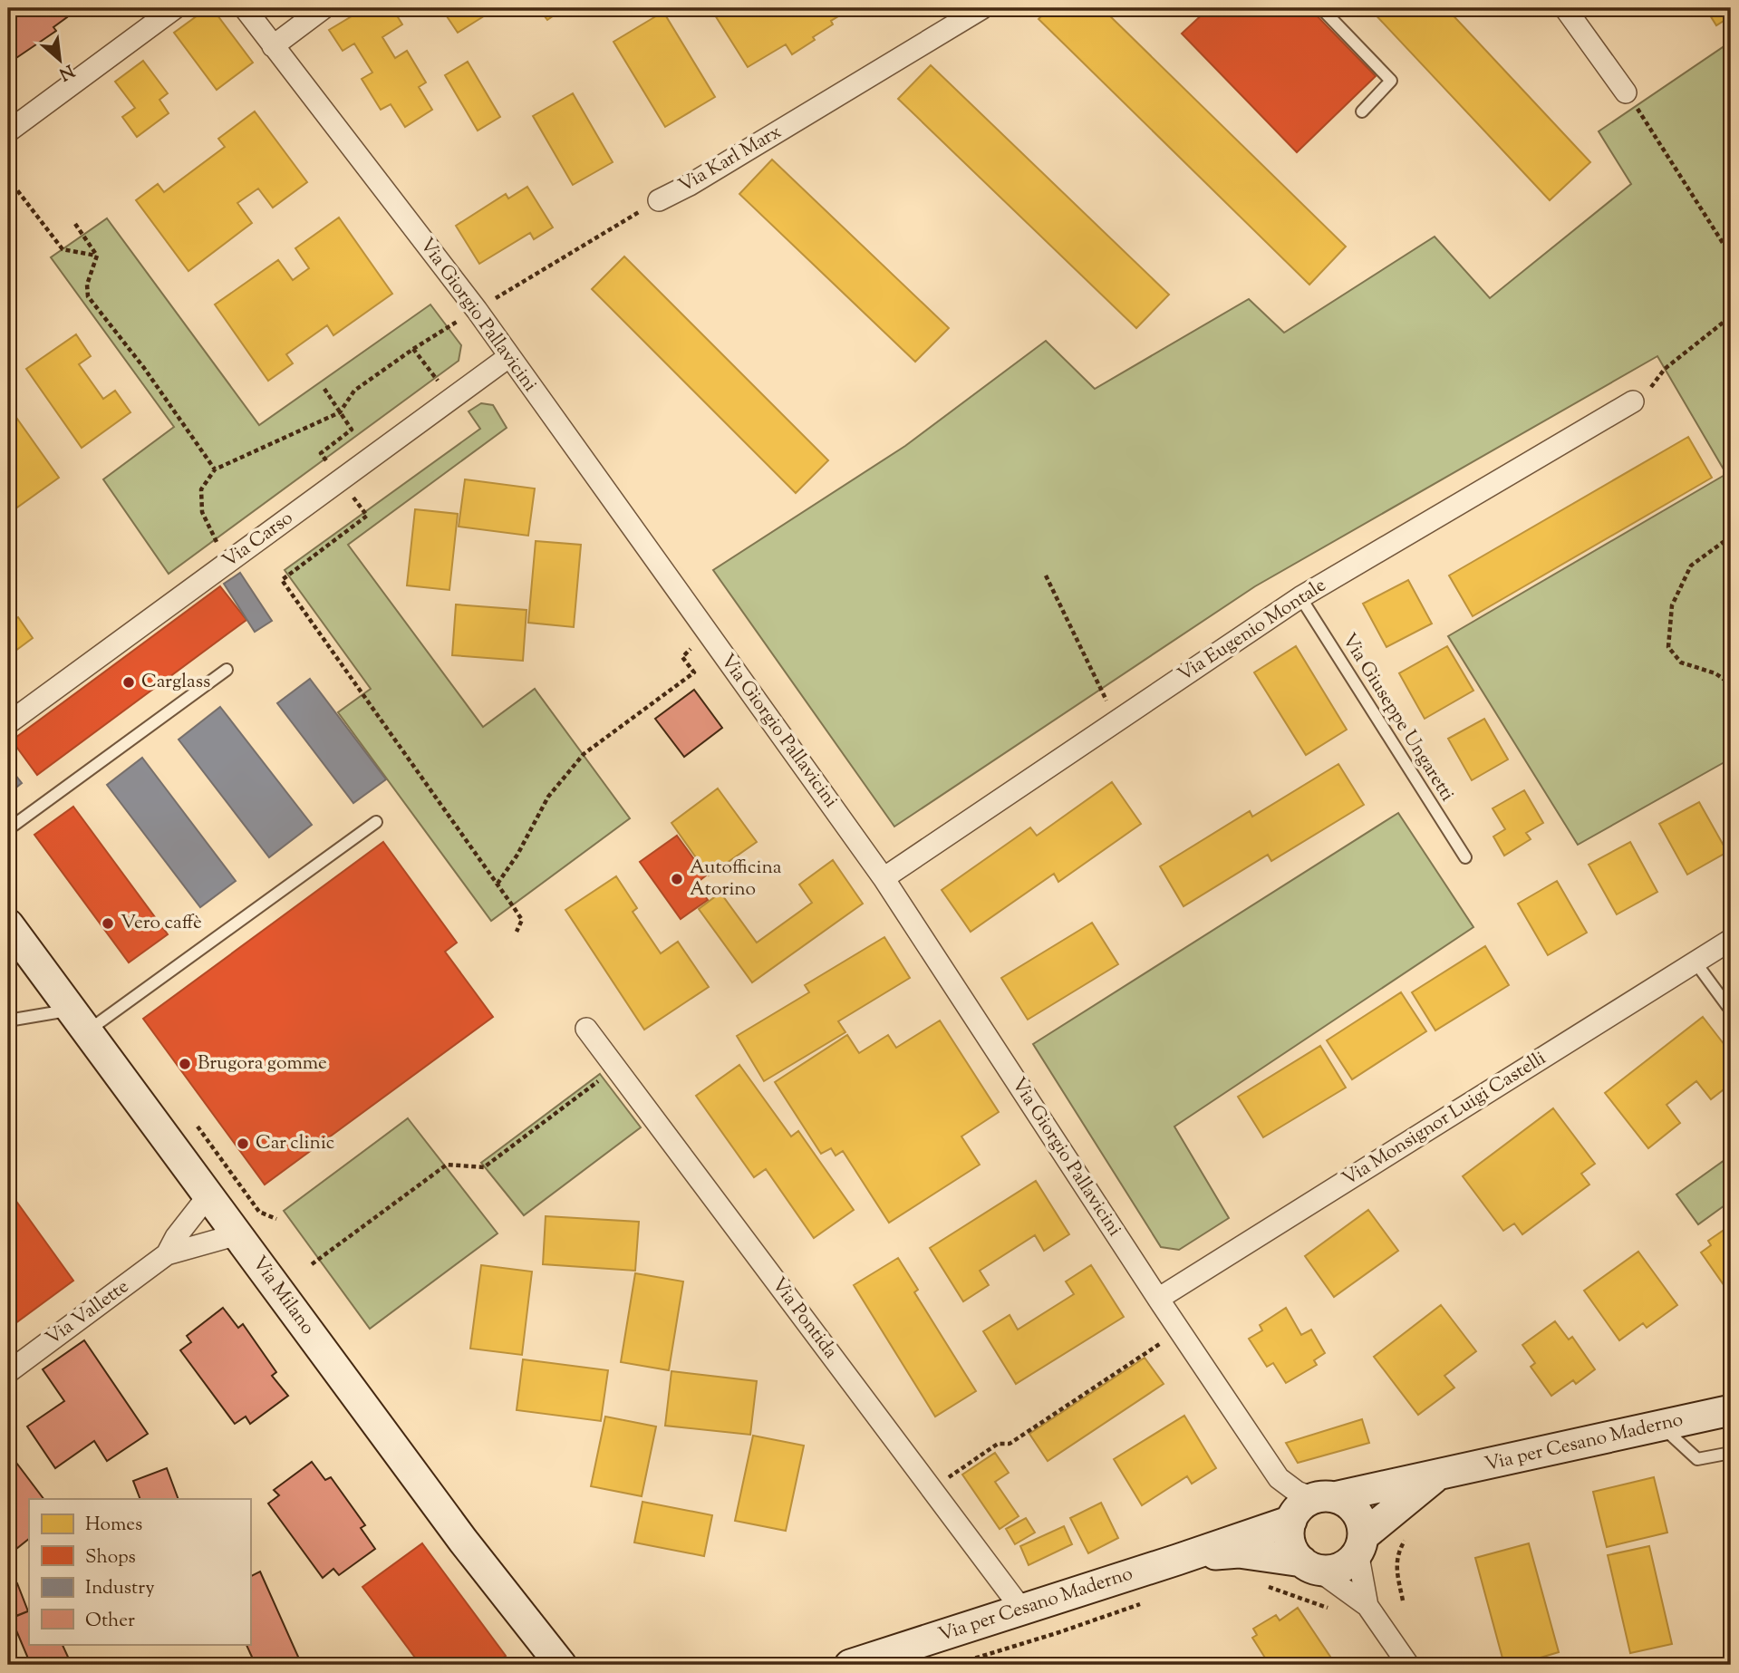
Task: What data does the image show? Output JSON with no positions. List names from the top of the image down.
{
  "streets": {
    "main road": ["Via Milano", "Via per Cesano Maderno"],
    "street": [
      "Via Karl Marx",
      "Via Giorgio Pallavicini",
      "Via Carso",
      "Via Eugenio Montale",
      "Via Monsignor Luigi Castelli",
      "Via Vallette",
      "Via Pontida"
    ],
    "lane": ["Via Giuseppe Ungaretti"]
  },
  "crossings": [
    ["Via Karl Marx", "Via Giorgio Pallavicini"],
    ["Via Giorgio Pallavicini", "Via Carso"],
    ["Via Giorgio Pallavicini", "Via Eugenio Montale"],
    ["Via Giorgio Pallavicini", "Via Monsignor Luigi Castelli"],
    ["Via Giorgio Pallavicini", "Via per Cesano Maderno"],
    ["Via Eugenio Montale", "Via Giuseppe Ungaretti"],
    ["Via Milano", "Via Vallette"],
    ["Via Pontida", "Via per Cesano Maderno"]
  ],
  "places": [
    "Carglass",
    "Autofficina Atorino",
    "Vero caffè",
    "Brugora gomme",
    "Car clinic"
  ],
  "legend": [
    "Homes",
    "Shops",
    "Industry",
    "Other"
  ],
  "north": "bottom right"
}
